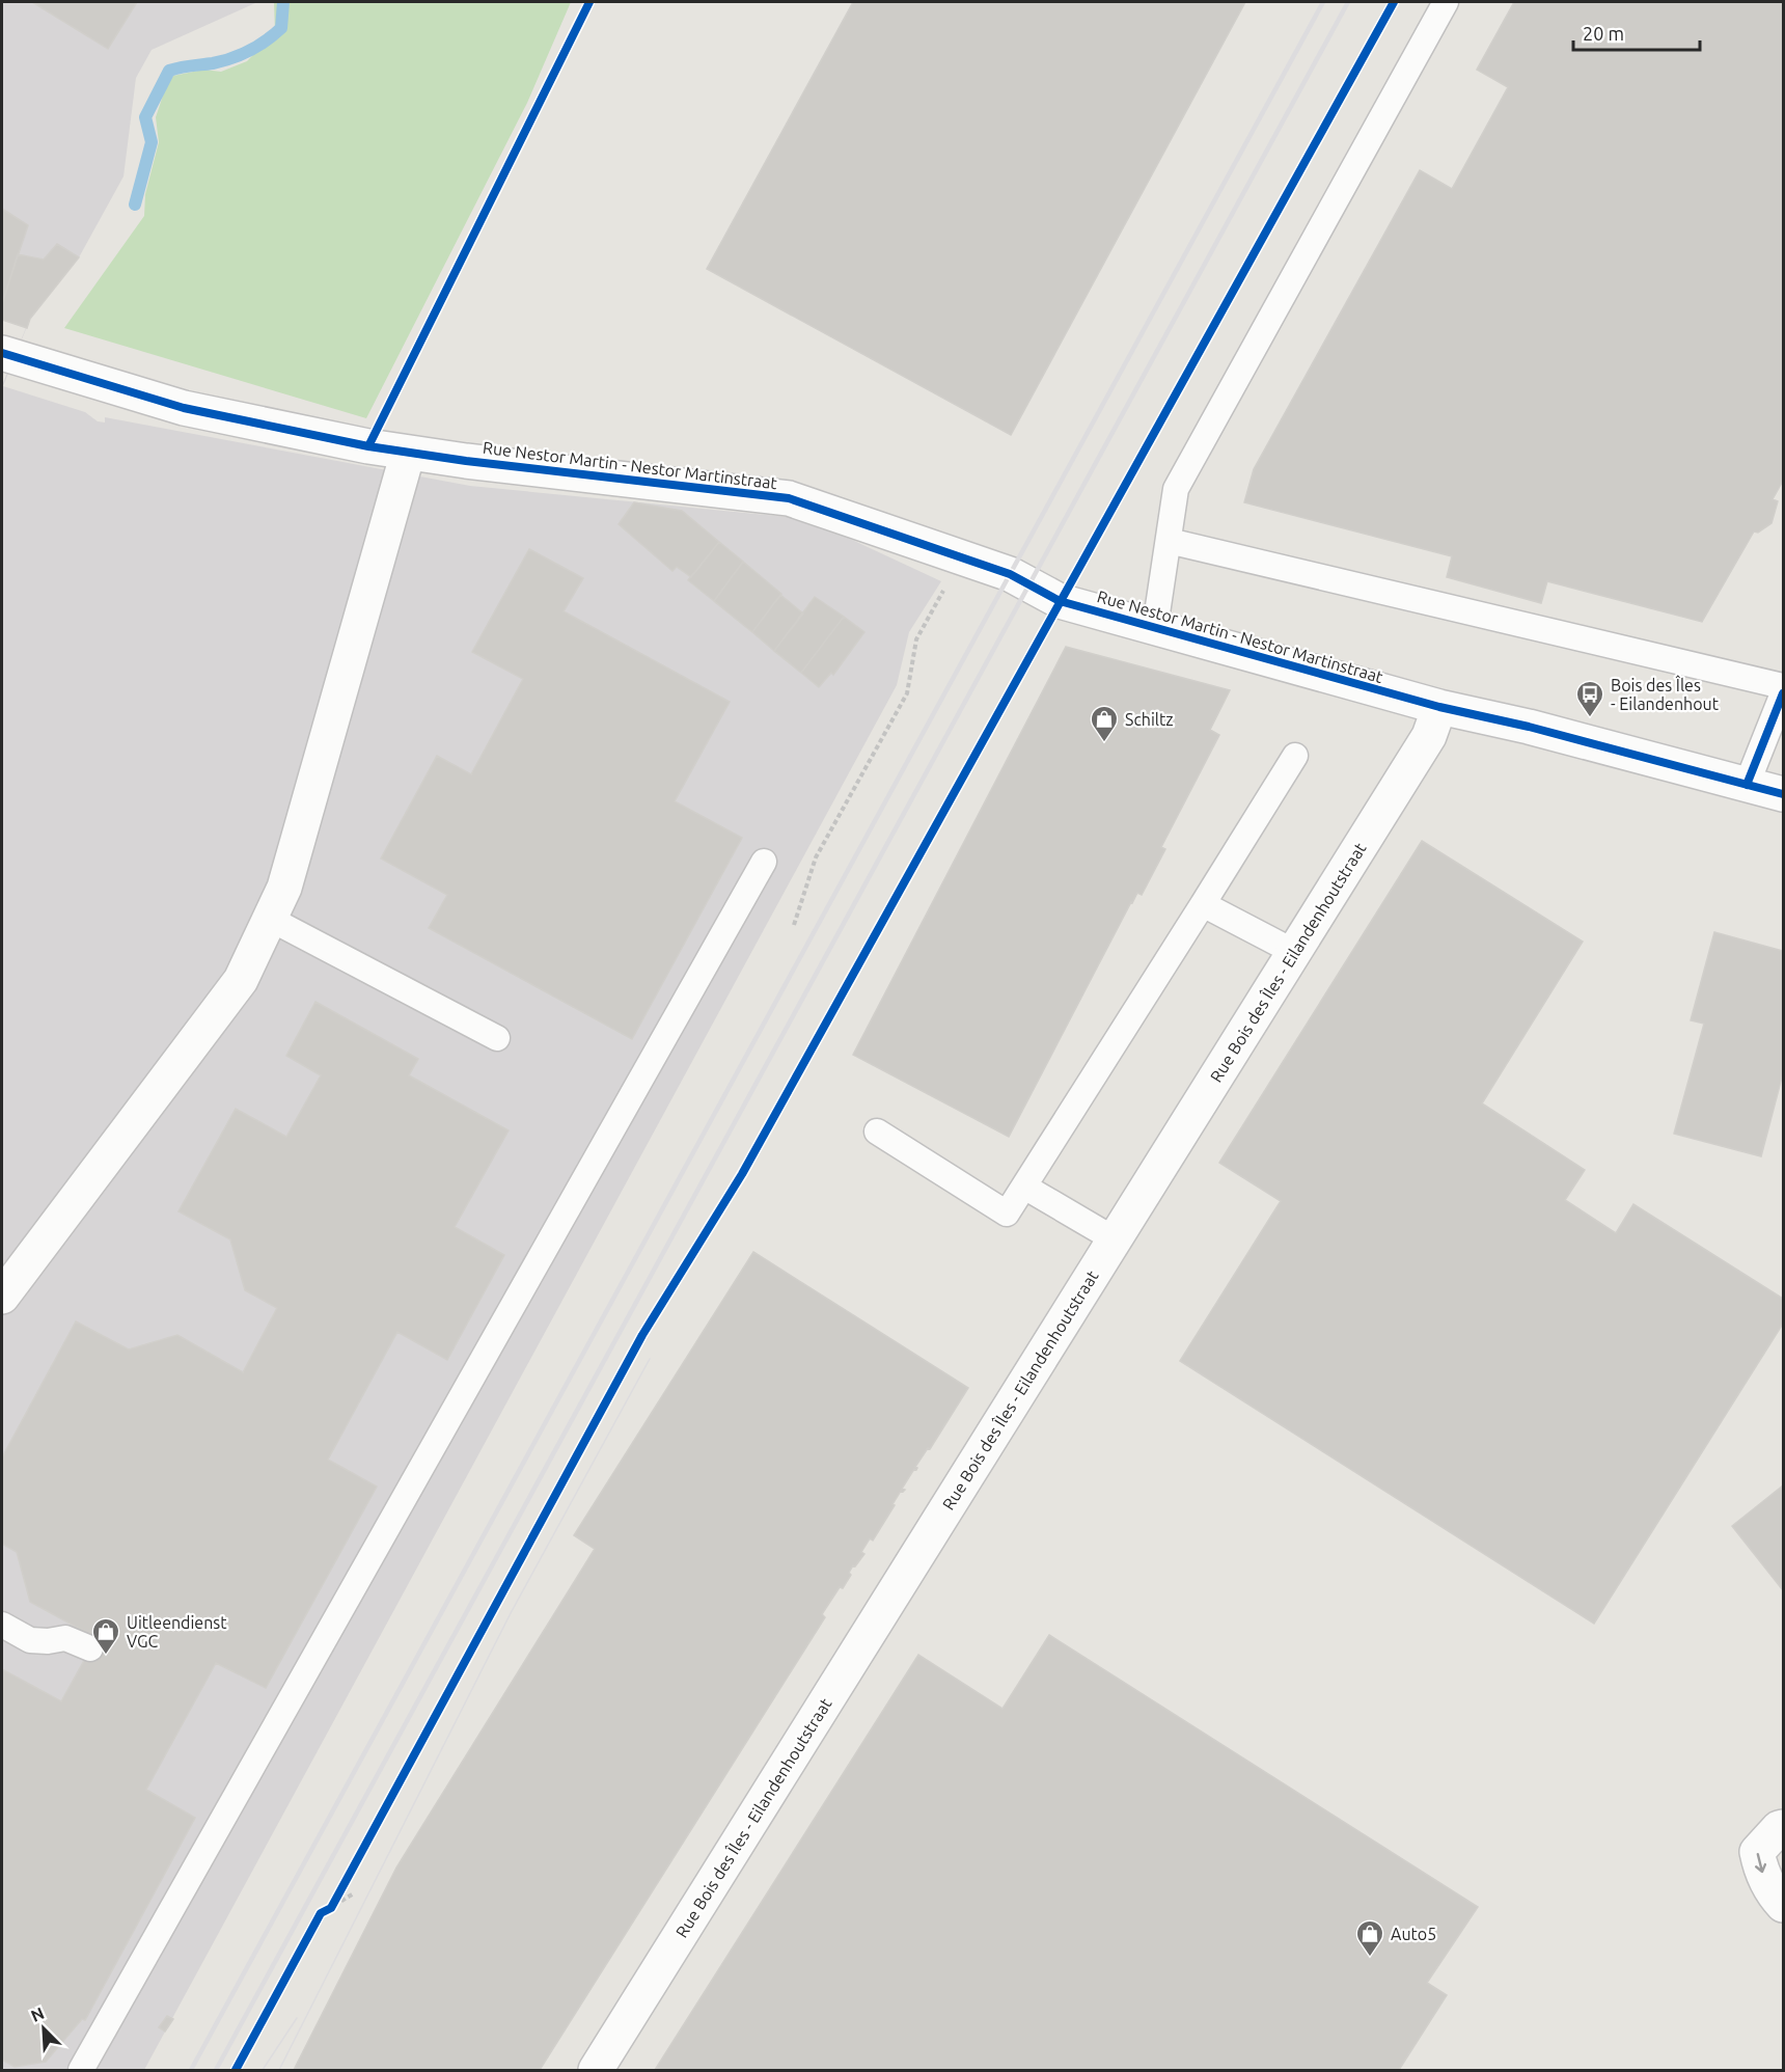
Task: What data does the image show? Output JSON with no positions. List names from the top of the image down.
{
  "streets": {
    "street": ["Rue Nestor Martin - Nestor Martinstraat", "Rue Bois des Îles - Eilandenhoutstraat"]
  },
  "crossings": [
    ["Rue Nestor Martin - Nestor Martinstraat", "Rue Bois des Îles - Eilandenhoutstraat"]
  ],
  "places": {
    "bus stop": ["Bois des Îles - Eilandenhout"],
    "shop": ["Schiltz", "Uitleendienst VGC", "Auto5"]
  },
  "scale_bar": "20 m",
  "north": "top left"
}
